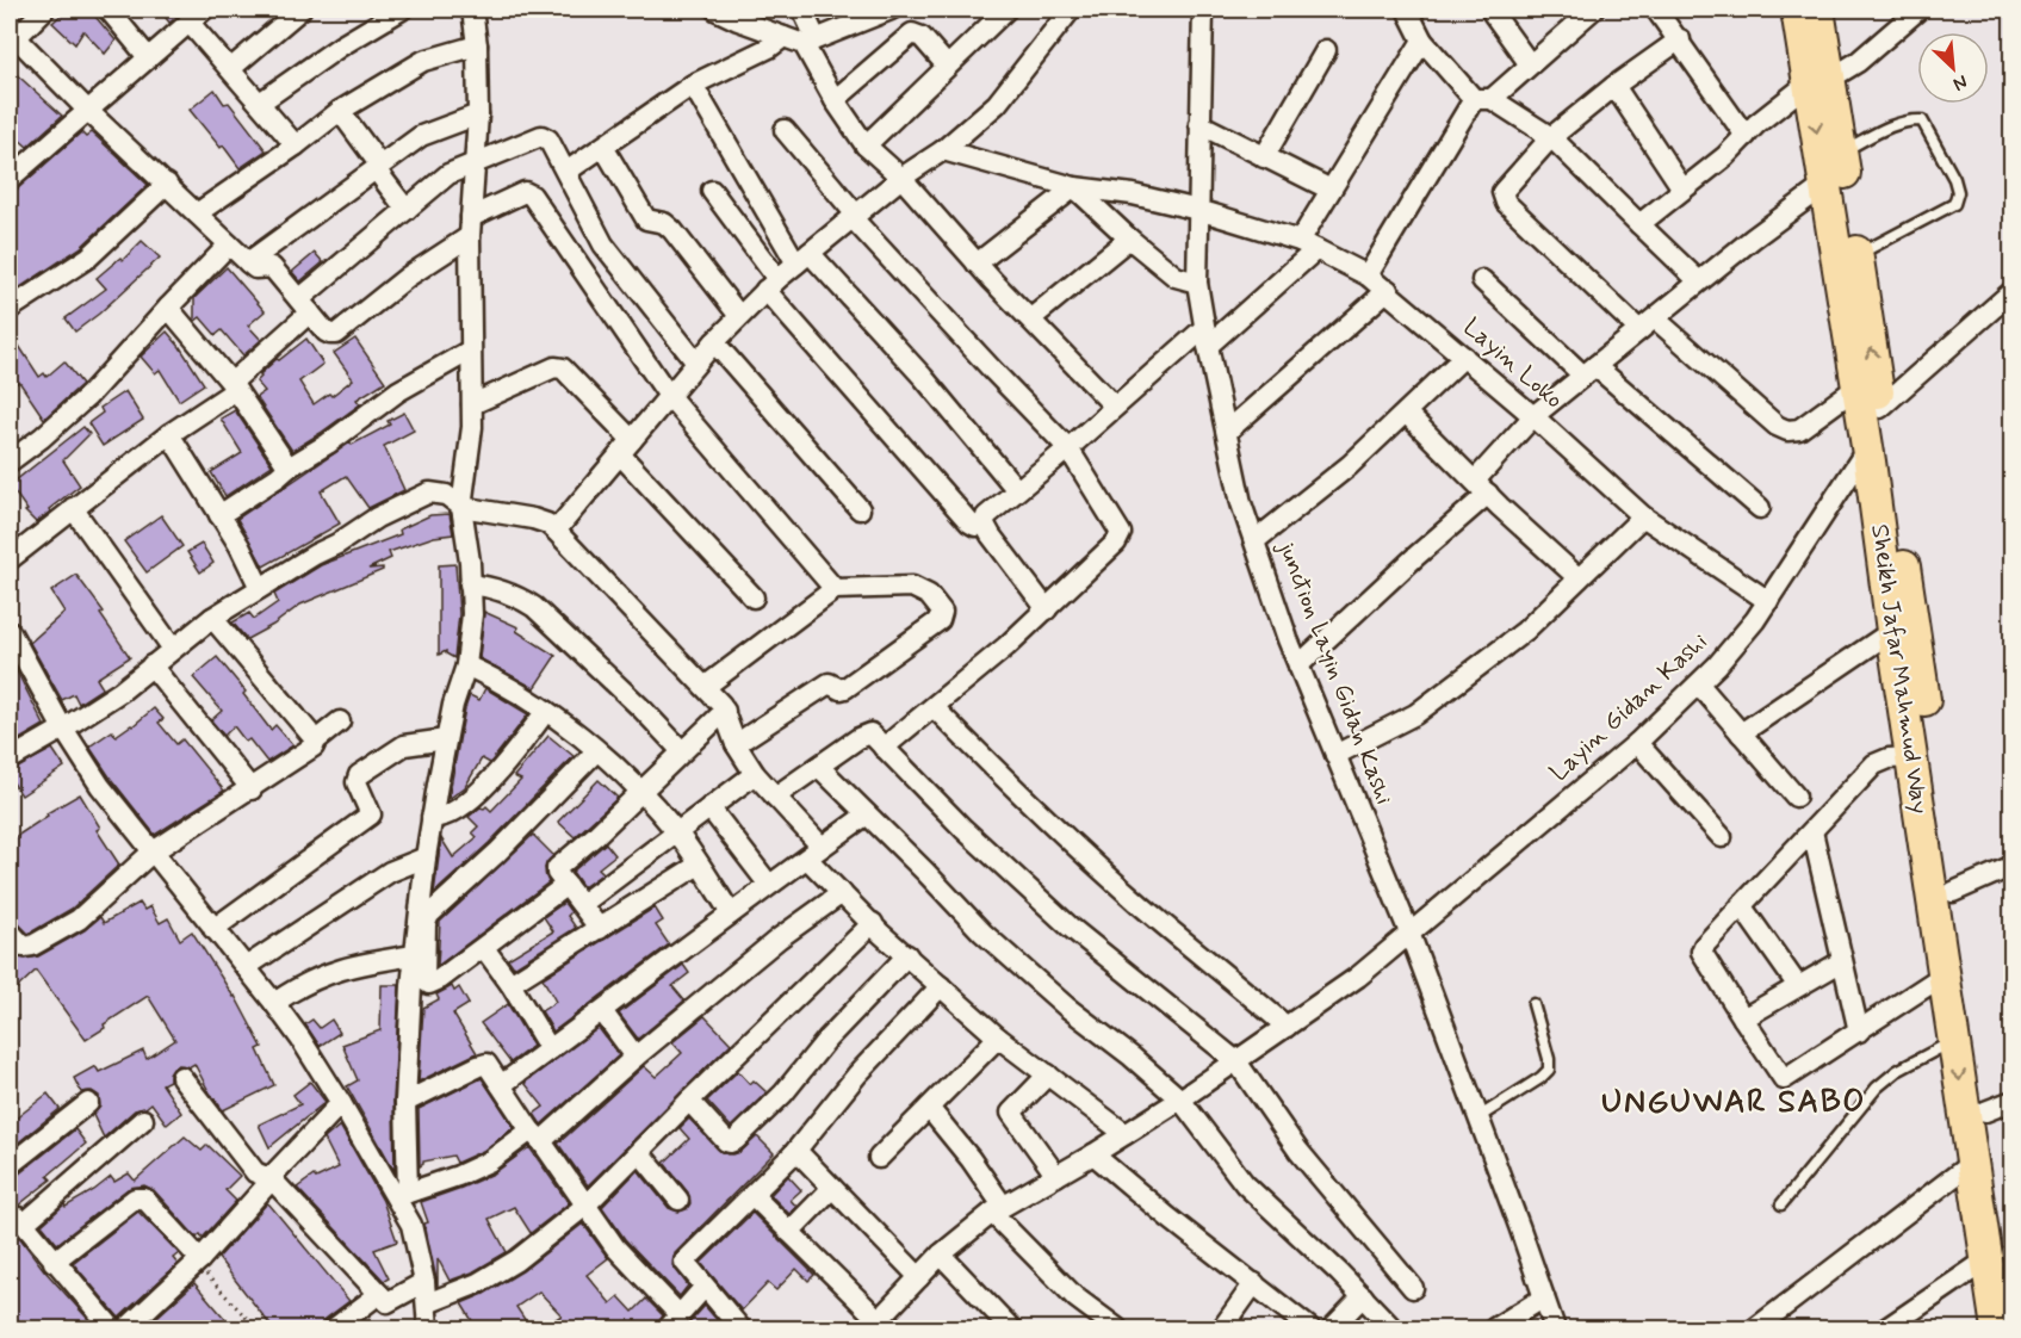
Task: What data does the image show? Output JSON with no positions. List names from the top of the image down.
{
  "streets": {
    "main road": ["Sheikh Jafar Mahmud Way"],
    "street": ["Layin Loko", "junction Layin Gidan Kashi", "Layin Gidan Kashi"]
  },
  "crossings": [
    ["Layin Loko", "junction Layin Gidan Kashi"],
    ["Layin Loko", "Layin Gidan Kashi"],
    ["Sheikh Jafar Mahmud Way", "Layin Gidan Kashi"],
    ["junction Layin Gidan Kashi", "Layin Gidan Kashi"]
  ],
  "districts": ["UNGUWAR SABO"],
  "north": "bottom right"
}
